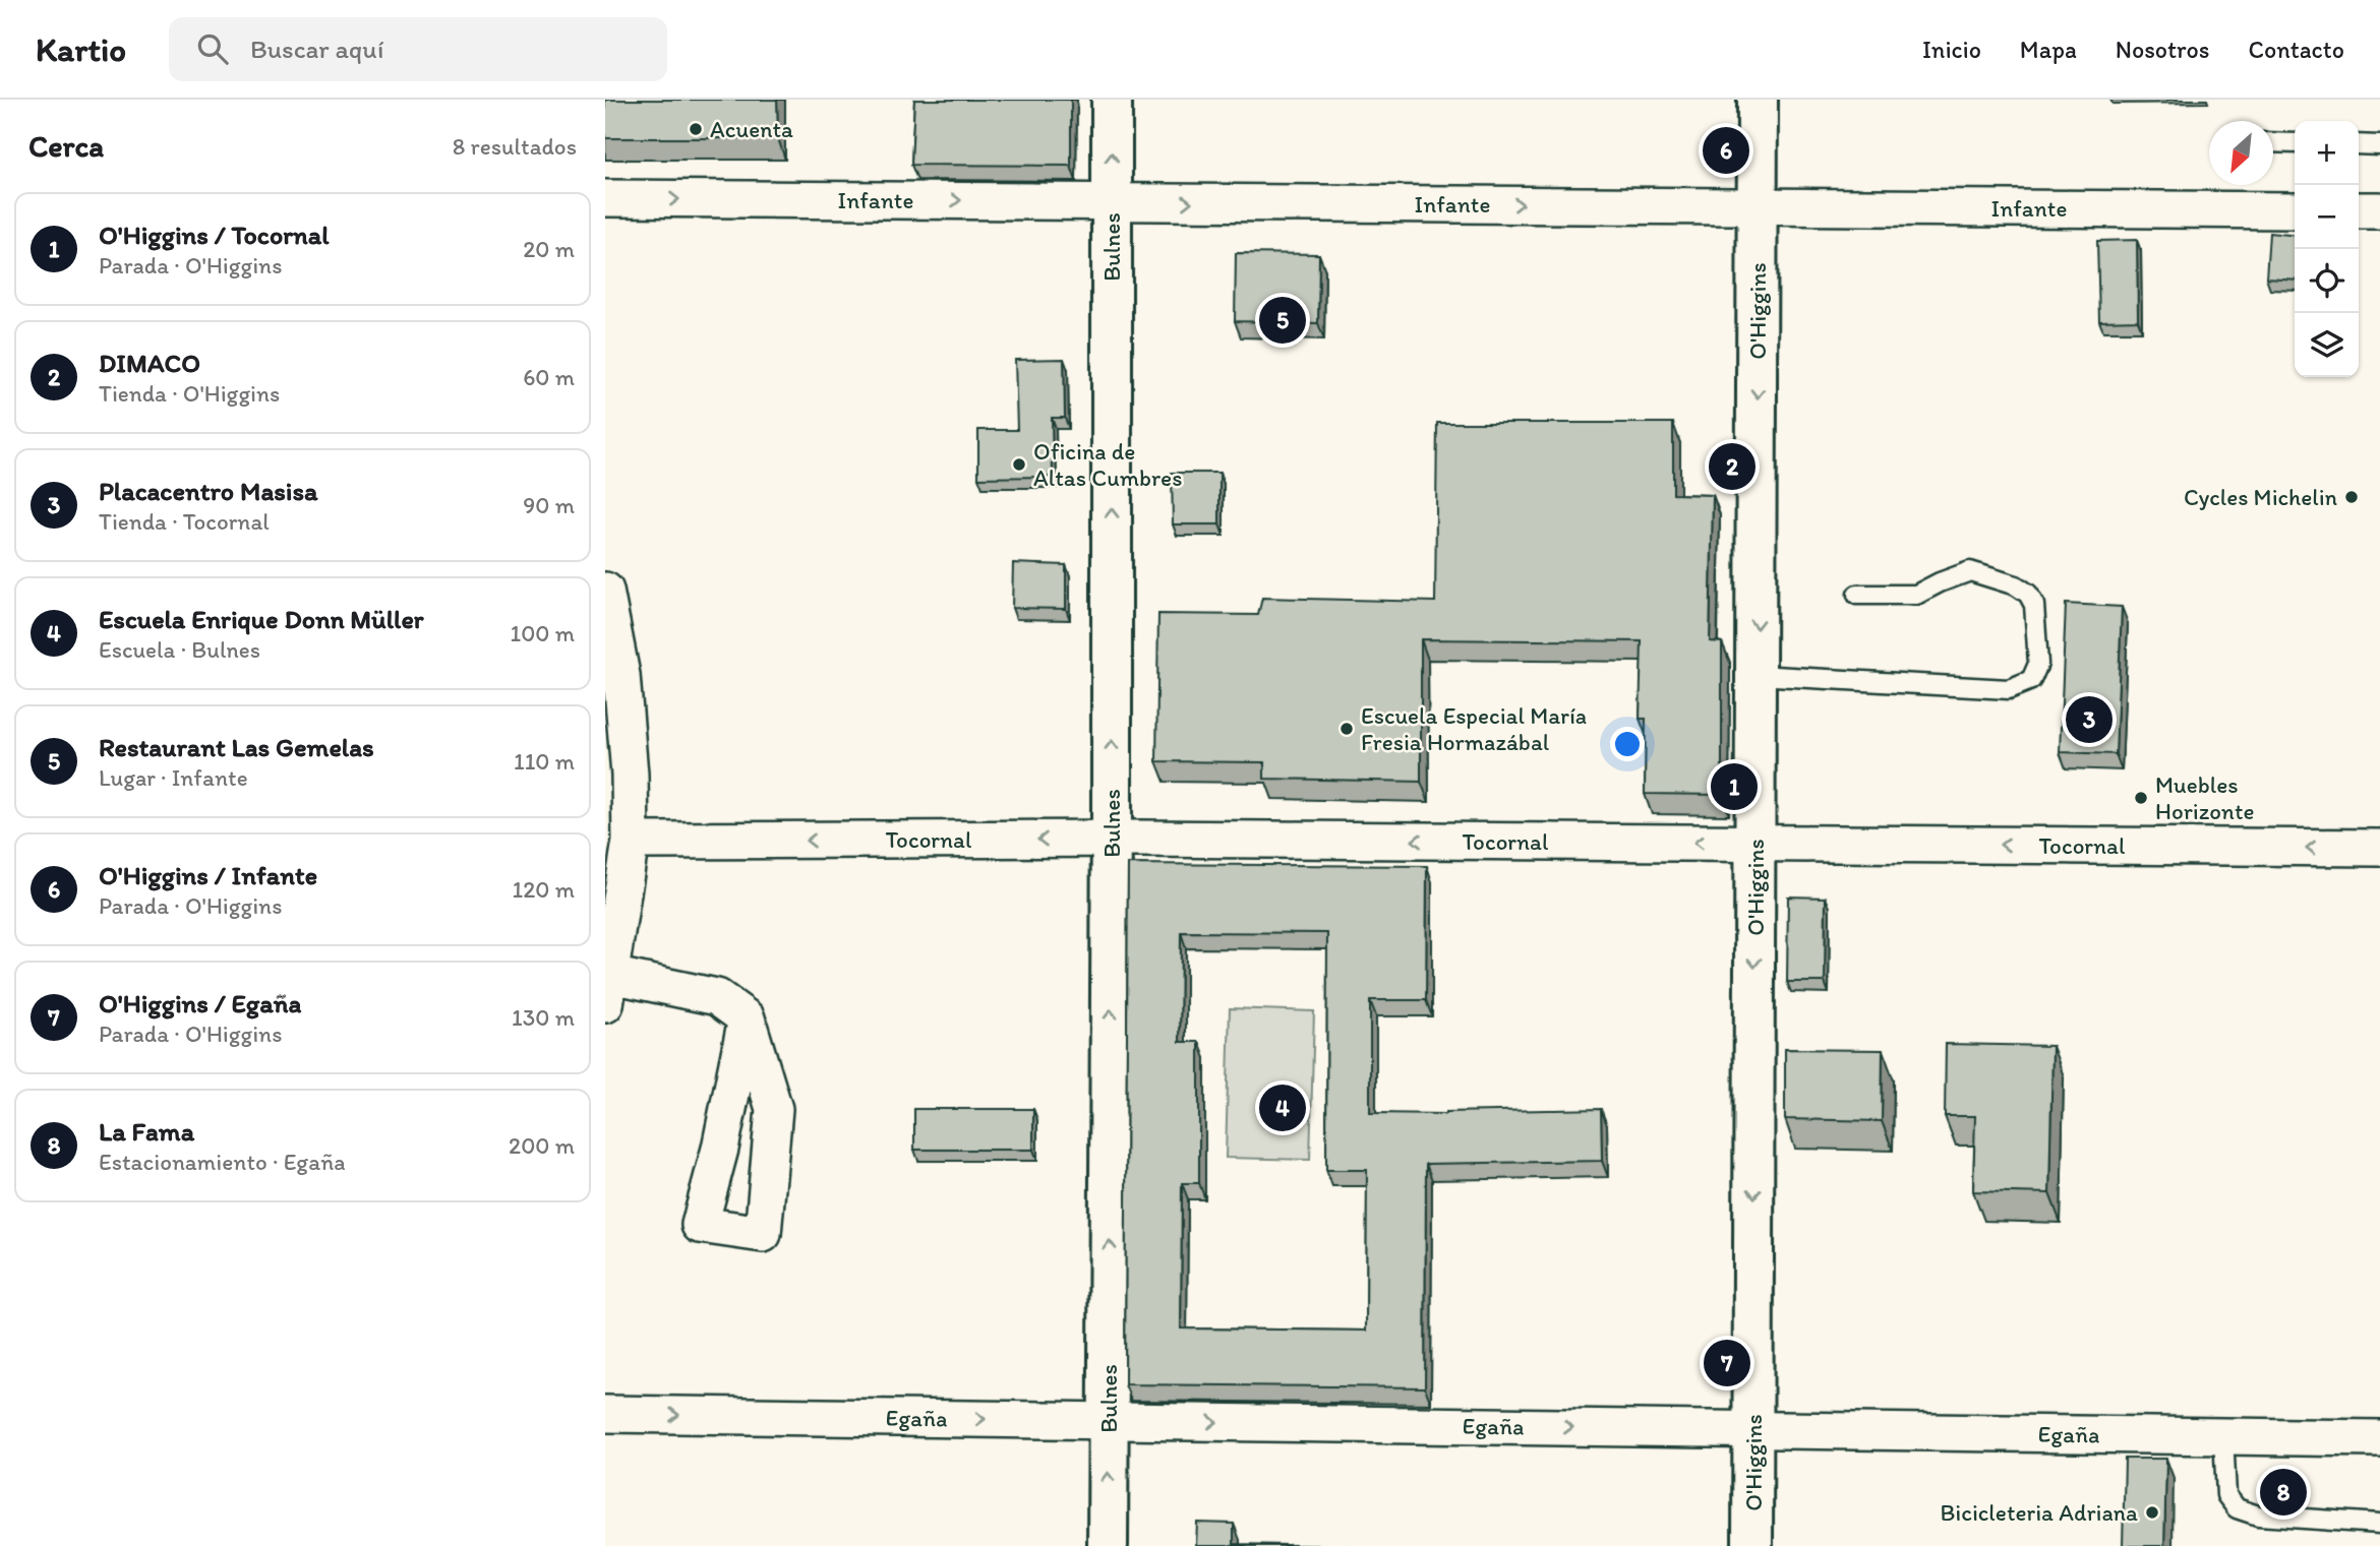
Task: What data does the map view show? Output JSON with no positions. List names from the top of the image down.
{
  "streets": {
    "street": [
      "Infante",
      "Bulnes",
      "O'Higgins",
      "Tocornal",
      "Egaña"
    ]
  },
  "crossings": [
    ["Infante", "Bulnes"],
    ["Infante", "O'Higgins"],
    ["Bulnes", "Tocornal"],
    ["Bulnes", "Egaña"],
    ["O'Higgins", "Tocornal"],
    ["O'Higgins", "Egaña"]
  ],
  "one_way": [
    "Infante",
    "Bulnes",
    "O'Higgins",
    "Tocornal",
    "Egaña"
  ],
  "places": [
    "Acuenta",
    "Oficina de Altas Cumbres",
    "Cycles Michelin",
    "Escuela Especial María Fresia Hormazábal",
    "Muebles Horizonte",
    "Bicicleteria Adriana"
  ],
  "north": "bottom left",
  "page": {
    "header": "Kartio",
    "search": "Buscar aquí",
    "nav": [
      "Inicio",
      "Mapa",
      "Nosotros",
      "Contacto"
    ],
    "heading": ["Cerca", "8 resultados"],
    "map_buttons": ["+", "−"],
    "pins": [
      "6",
      "5",
      "2",
      "3",
      "1",
      "4",
      "7",
      "8"
    ],
    "list": [
      {
        "mark": "1",
        "name": "O'Higgins / Tocornal",
        "note": "Parada · O'Higgins",
        "value": "20 m"
      },
      {
        "mark": "2",
        "name": "DIMACO",
        "note": "Tienda · O'Higgins",
        "value": "60 m"
      },
      {
        "mark": "3",
        "name": "Placacentro Masisa",
        "note": "Tienda · Tocornal",
        "value": "90 m"
      },
      {
        "mark": "4",
        "name": "Escuela Enrique Donn Müller",
        "note": "Escuela · Bulnes",
        "value": "100 m"
      },
      {
        "mark": "5",
        "name": "Restaurant Las Gemelas",
        "note": "Lugar · Infante",
        "value": "110 m"
      },
      {
        "mark": "6",
        "name": "O'Higgins / Infante",
        "note": "Parada · O'Higgins",
        "value": "120 m"
      },
      {
        "mark": "7",
        "name": "O'Higgins / Egaña",
        "note": "Parada · O'Higgins",
        "value": "130 m"
      },
      {
        "mark": "8",
        "name": "La Fama",
        "note": "Estacionamiento · Egaña",
        "value": "200 m"
      }
    ]
  }
}
